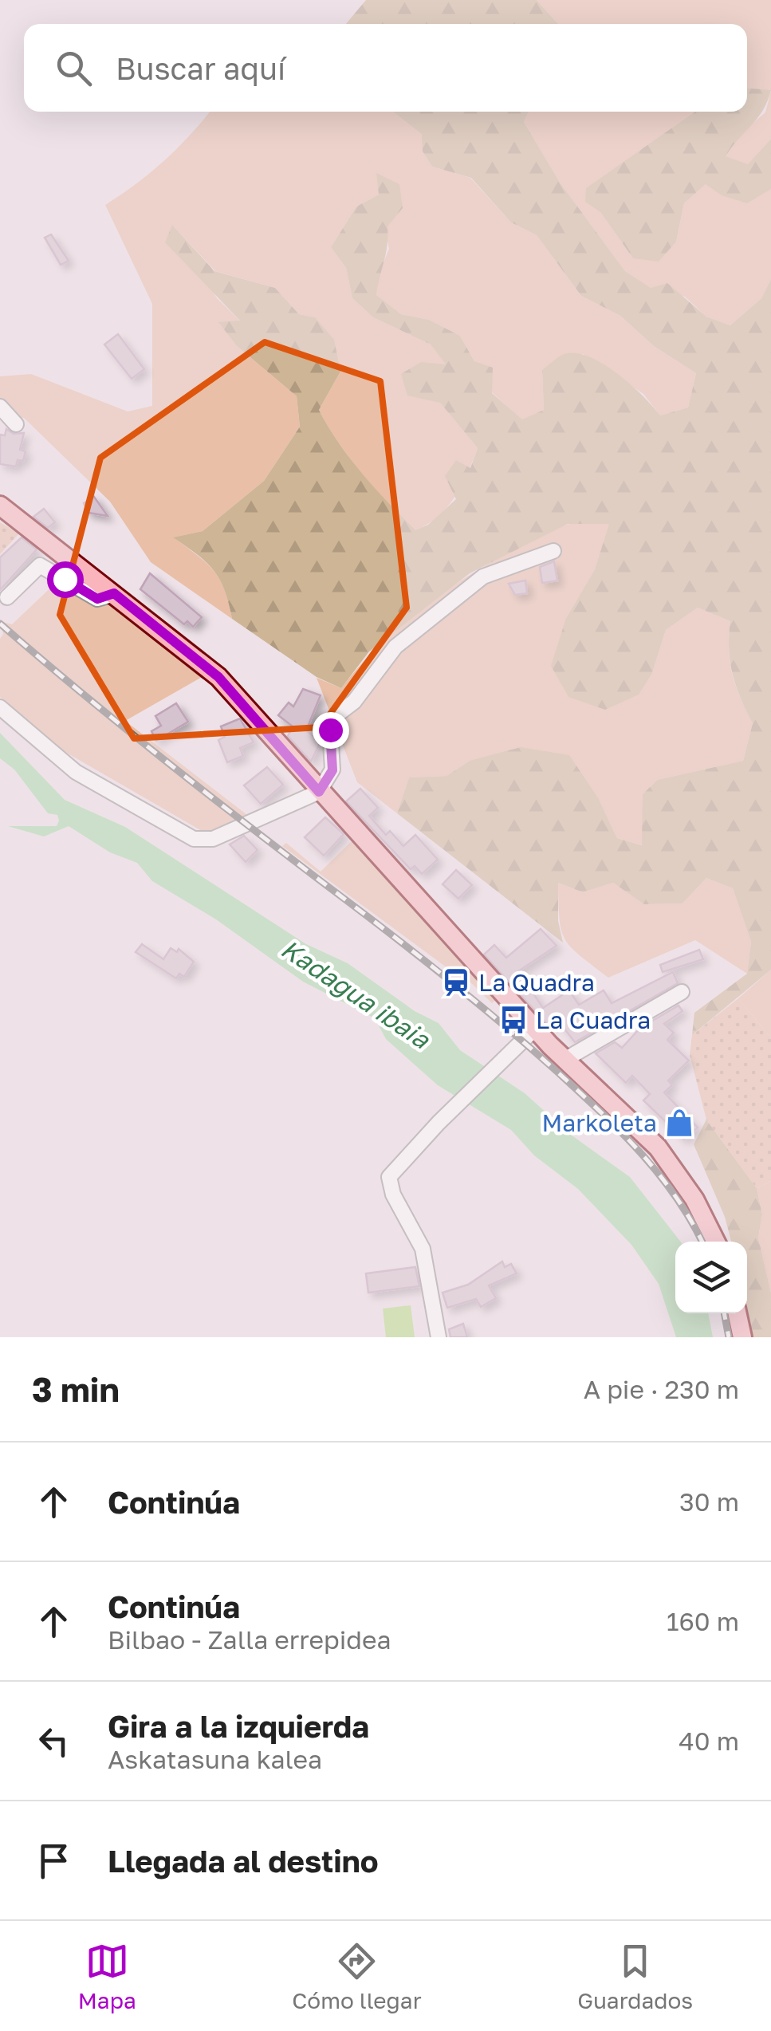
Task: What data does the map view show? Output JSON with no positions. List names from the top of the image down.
{
  "water": ["Kadagua ibaia"],
  "places": {
    "station": ["La Quadra"],
    "bus stop": ["La Cuadra"],
    "shop": ["Markoleta"]
  },
  "page": {
    "search": "Buscar aquí",
    "heading": ["3 min", "A pie · 230 m"],
    "list": [
      ["Continúa", "30 m"],
      ["Continúa", "Bilbao - Zalla errepidea", "160 m"],
      ["Gira a la izquierda", "Askatasuna kalea", "40 m"],
      "Llegada al destino"
    ],
    "nav": ["Mapa", "Cómo llegar", "Guardados"]
  }
}
